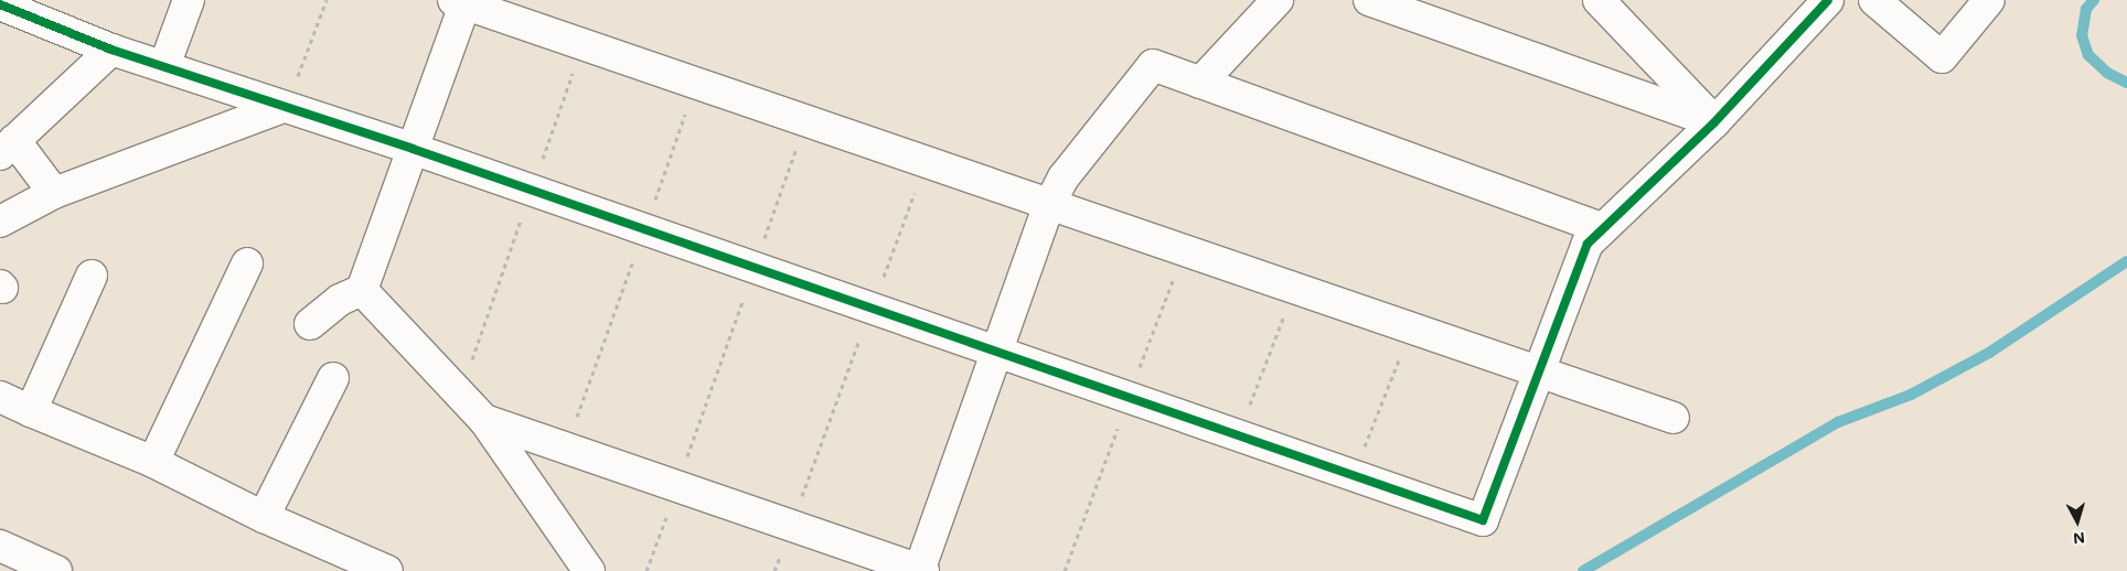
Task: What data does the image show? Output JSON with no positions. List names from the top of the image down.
{
  "north": "bottom"
}
